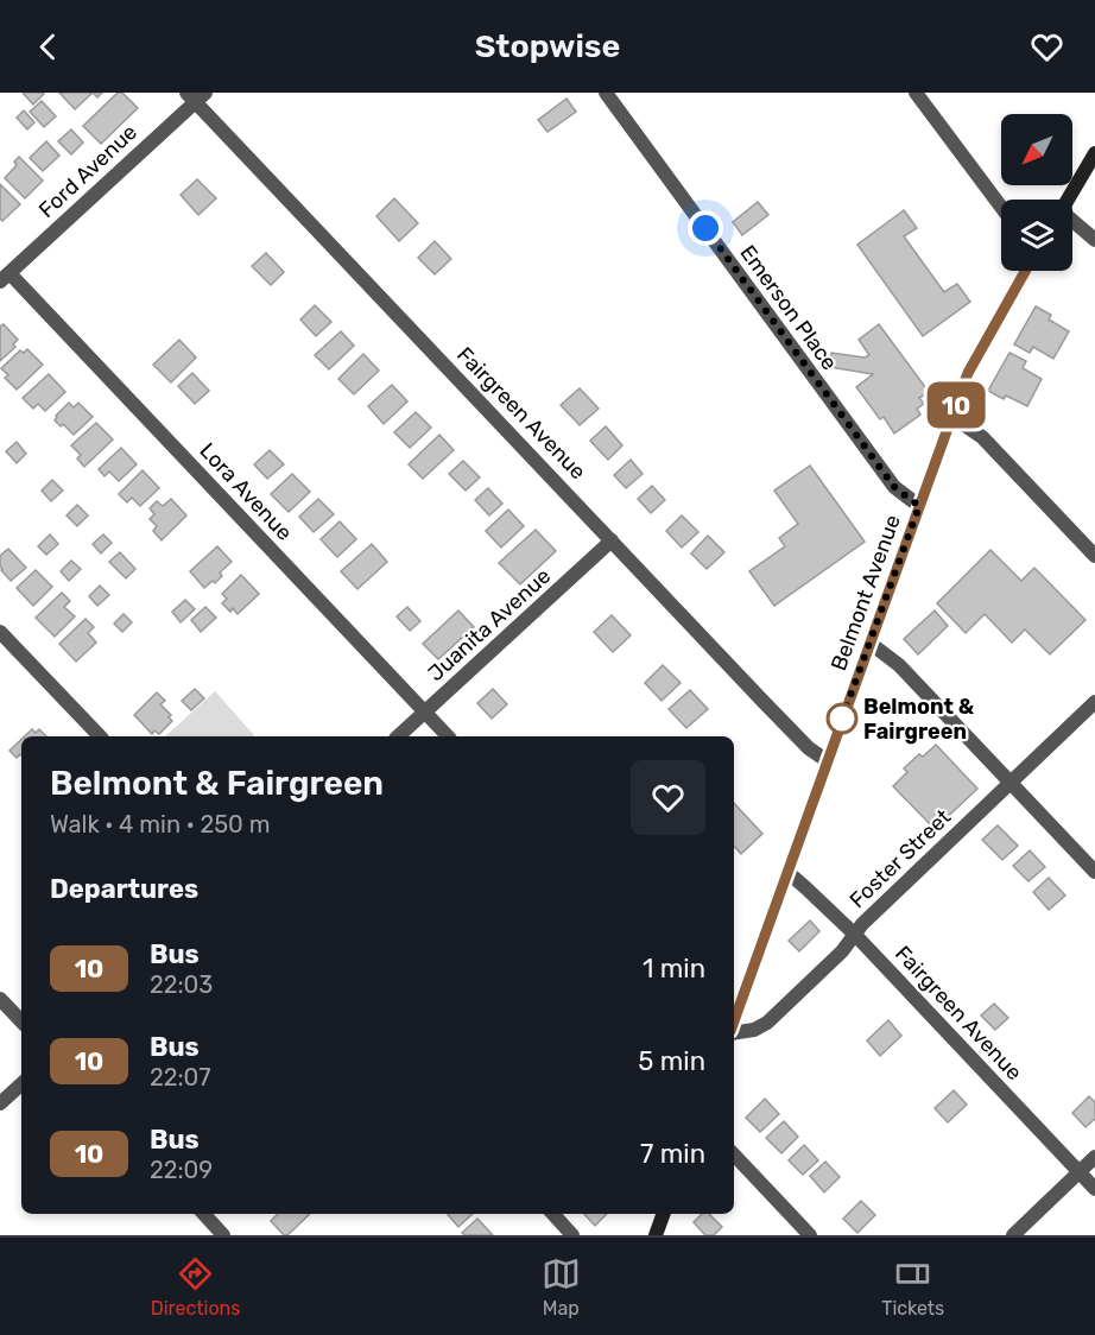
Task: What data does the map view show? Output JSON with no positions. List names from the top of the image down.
{
  "streets": {
    "main road": ["Belmont Avenue"],
    "street": [
      "Ford Avenue",
      "Emerson Place",
      "Fairgreen Avenue",
      "Lora Avenue",
      "Juanita Avenue",
      "Foster Street"
    ]
  },
  "crossings": [
    ["Ford Avenue", "Fairgreen Avenue"],
    ["Ford Avenue", "Lora Avenue"],
    ["Emerson Place", "Belmont Avenue"],
    ["Fairgreen Avenue", "Belmont Avenue"],
    ["Fairgreen Avenue", "Juanita Avenue"],
    ["Fairgreen Avenue", "Foster Street"],
    ["Lora Avenue", "Juanita Avenue"]
  ],
  "places": ["Belmont & Fairgreen"],
  "lines": ["bus line 10"],
  "north": "bottom left",
  "page": {
    "header": "Stopwise",
    "on_map": "10",
    "heading": [
      ["Belmont & Fairgreen", "Walk · 4 min · 250 m"],
      "Departures"
    ],
    "list": [
      {
        "mark": "10",
        "name": "Bus",
        "note": "22:03",
        "value": "1 min"
      },
      {
        "mark": "10",
        "name": "Bus",
        "note": "22:07",
        "value": "5 min"
      },
      {
        "mark": "10",
        "name": "Bus",
        "note": "22:09",
        "value": "7 min"
      }
    ],
    "tabs": ["Directions", "Map", "Tickets"]
  }
}
